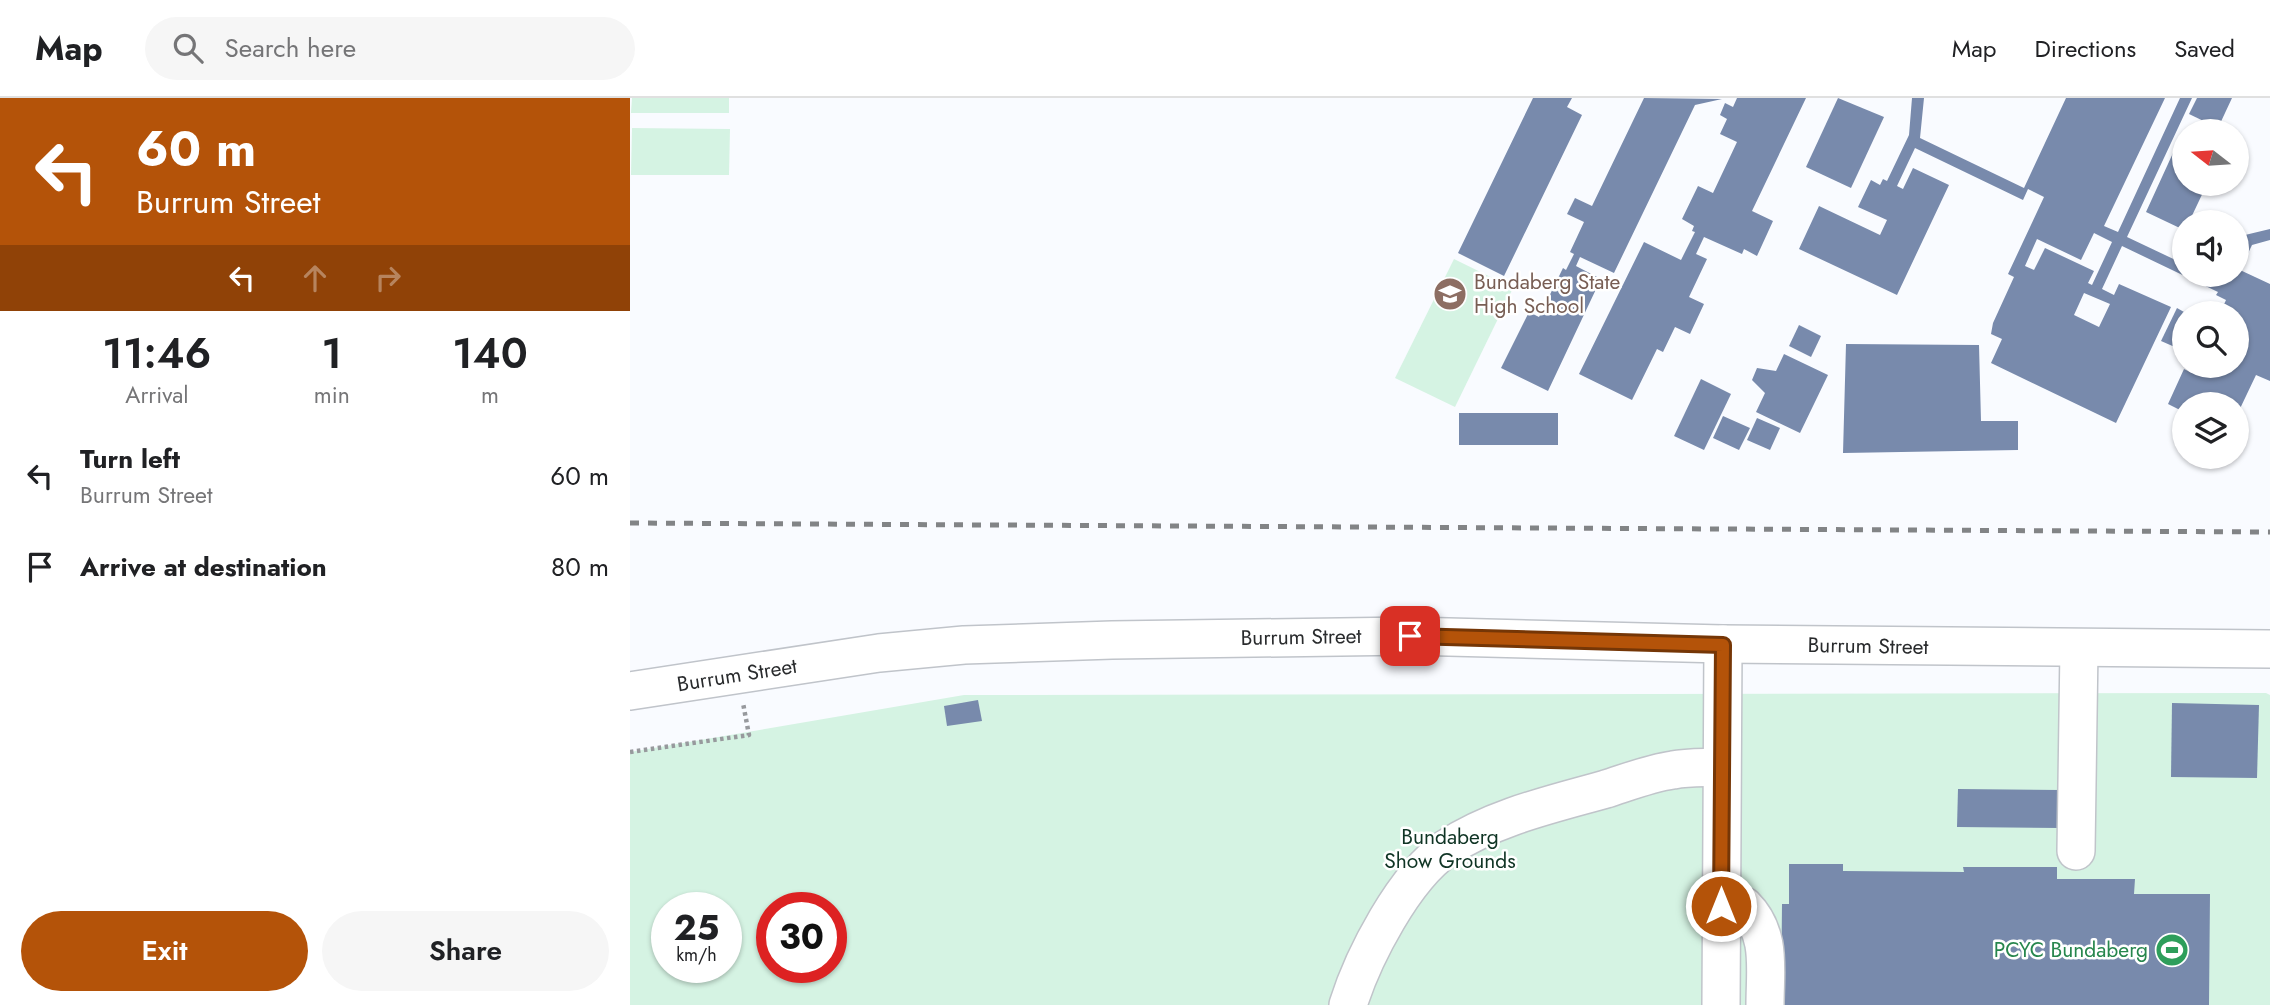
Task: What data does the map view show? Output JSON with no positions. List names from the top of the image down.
{
  "streets": {
    "street": ["Burrum Street"]
  },
  "parks": ["Bundaberg Show Grounds"],
  "places": {
    "school or university": ["Bundaberg State High School"],
    "sports": ["PCYC Bundaberg"]
  },
  "north": "left",
  "page": {
    "header": "Map",
    "search": "Search here",
    "nav": ["Map", "Directions", "Saved"],
    "turn": ["60 m", "Burrum Street"],
    "eta": [
      "11:46",
      "Arrival",
      "1",
      "min",
      "140",
      "m"
    ],
    "list": [
      {
        "name": "Turn left",
        "note": "Burrum Street",
        "value": "60 m"
      },
      {
        "name": "Arrive at destination",
        "value": "80 m"
      }
    ],
    "speed": "25 km/h",
    "limit": "30",
    "buttons": ["Exit", "Share"]
  }
}
